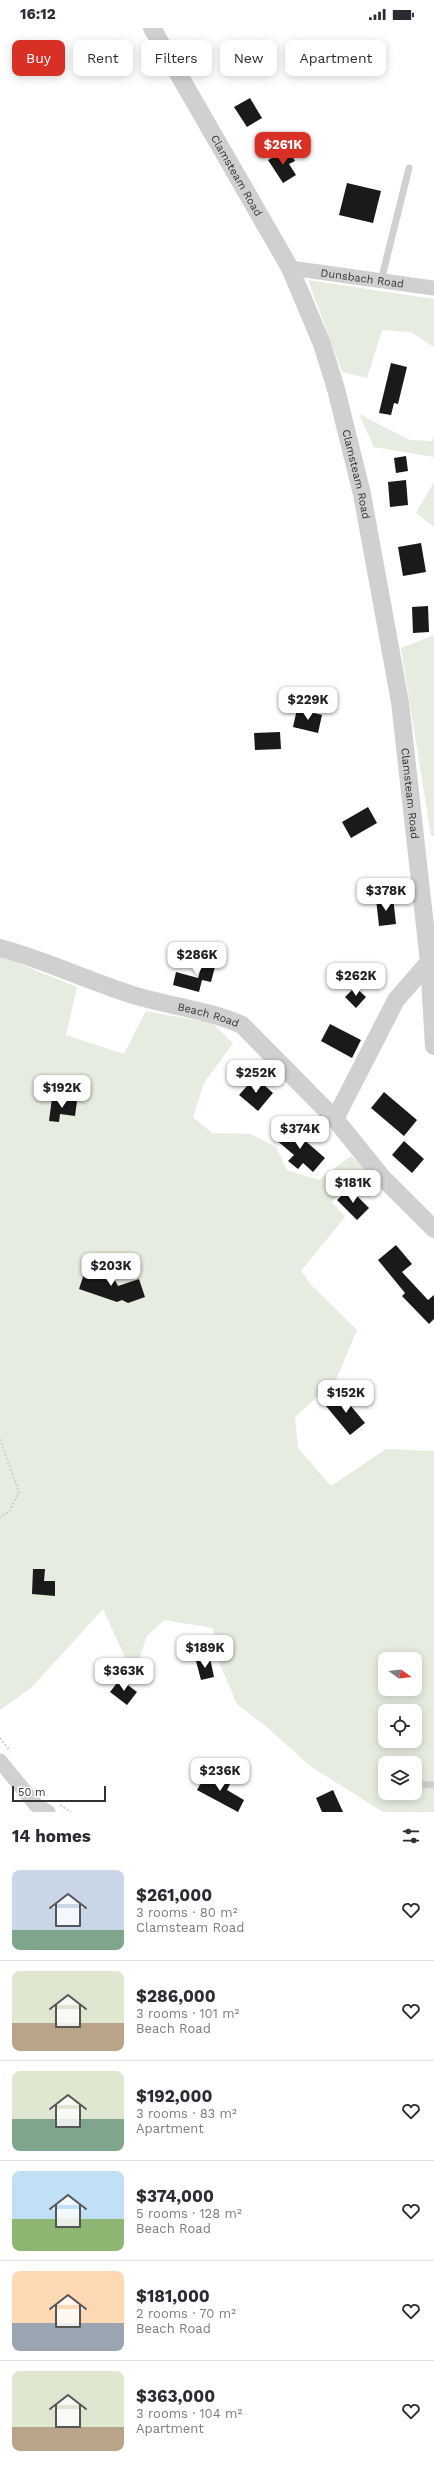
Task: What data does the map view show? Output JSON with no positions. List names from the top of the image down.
{
  "streets": {
    "street": ["Clamsteam Road", "Dunsbach Road", "Beach Road"]
  },
  "crossings": [
    ["Clamsteam Road", "Dunsbach Road"]
  ],
  "scale_bar": "50 m",
  "north": "right",
  "page": {
    "status": "16:12",
    "chip": [
      "Buy",
      "Rent",
      "Filters",
      "New",
      "Apartment"
    ],
    "price": [
      "$261K",
      "$229K",
      "$378K",
      "$286K",
      "$262K",
      "$252K",
      "$192K",
      "$374K",
      "$181K",
      "$203K",
      "$152K",
      "$189K",
      "$363K",
      "$236K"
    ],
    "scale": "50 m",
    "heading": "14 homes",
    "list": [
      {
        "name": "$261,000",
        "note": "3 rooms · 80 m² · Clamsteam Road"
      },
      {
        "name": "$286,000",
        "note": "3 rooms · 101 m² · Beach Road"
      },
      {
        "name": "$192,000",
        "note": "3 rooms · 83 m² · Apartment"
      },
      {
        "name": "$374,000",
        "note": "5 rooms · 128 m² · Beach Road"
      },
      {
        "name": "$181,000",
        "note": "2 rooms · 70 m² · Beach Road"
      },
      {
        "name": "$363,000",
        "note": "3 rooms · 104 m² · Apartment"
      }
    ]
  }
}
